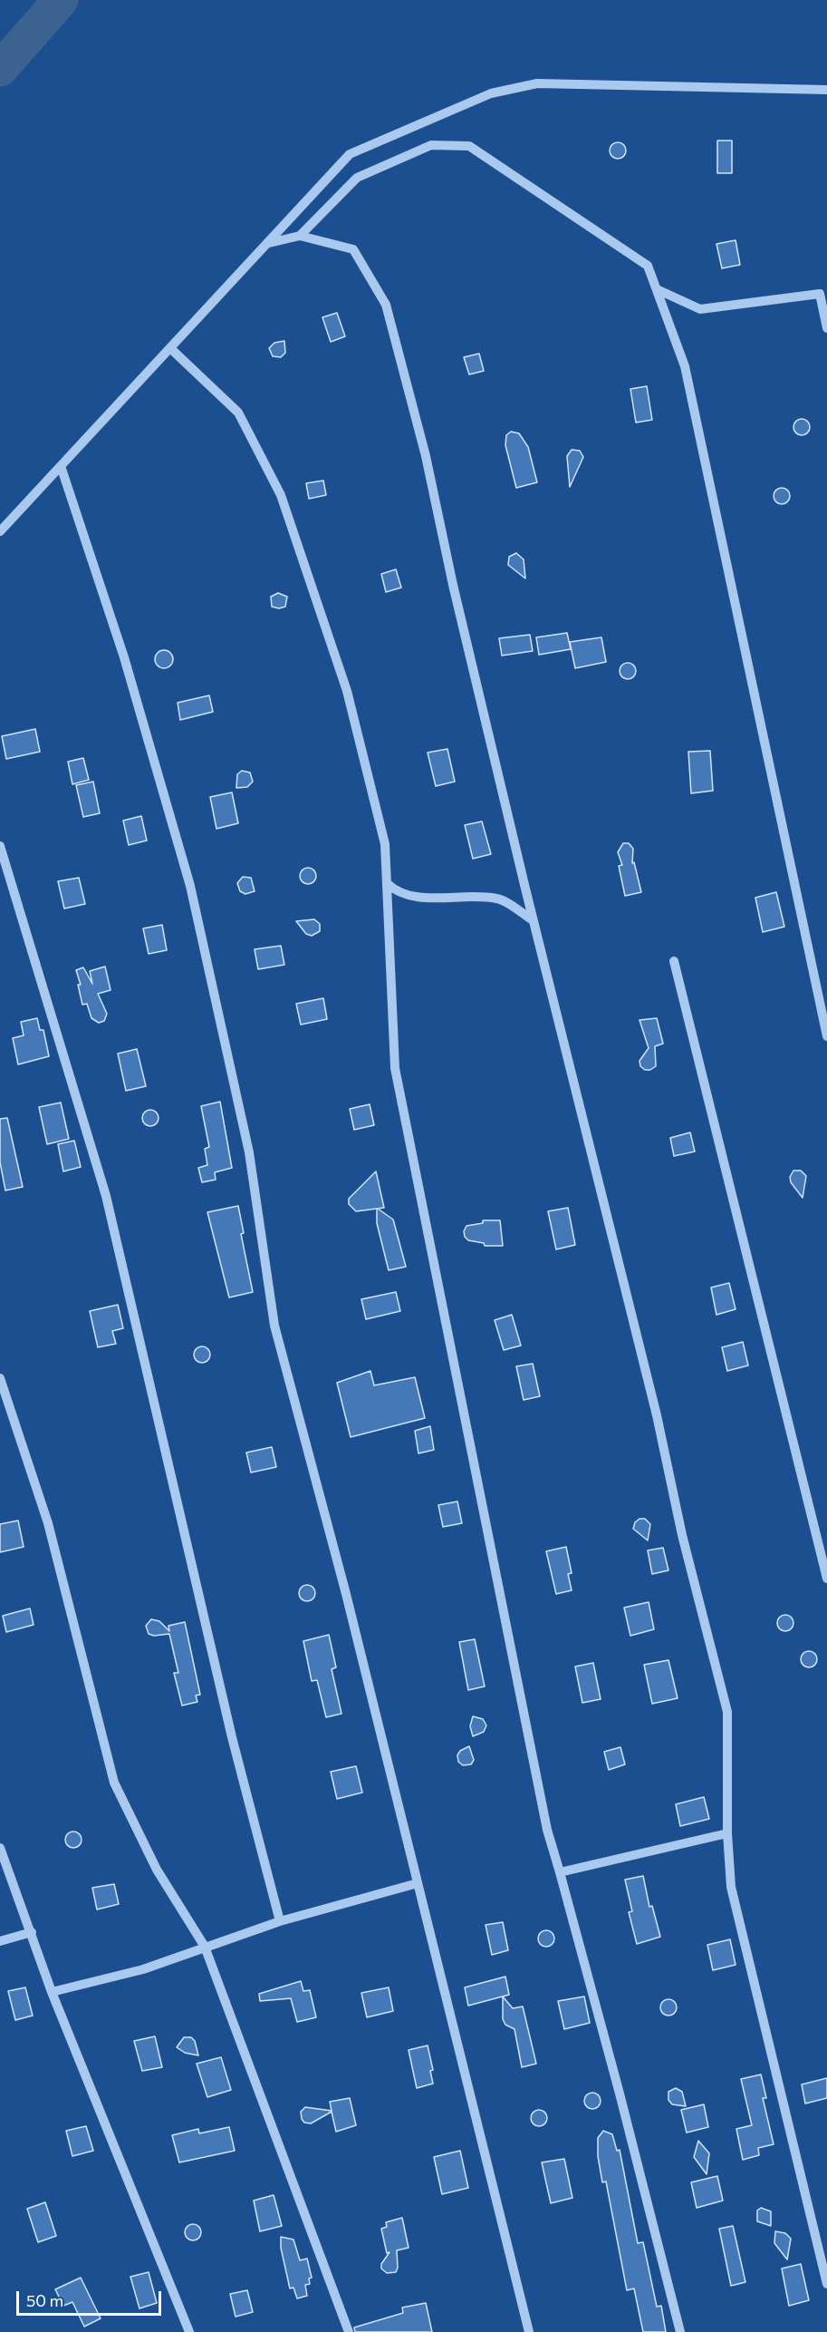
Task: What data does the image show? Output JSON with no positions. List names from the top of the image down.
{
  "scale_bar": "50 m"
}
